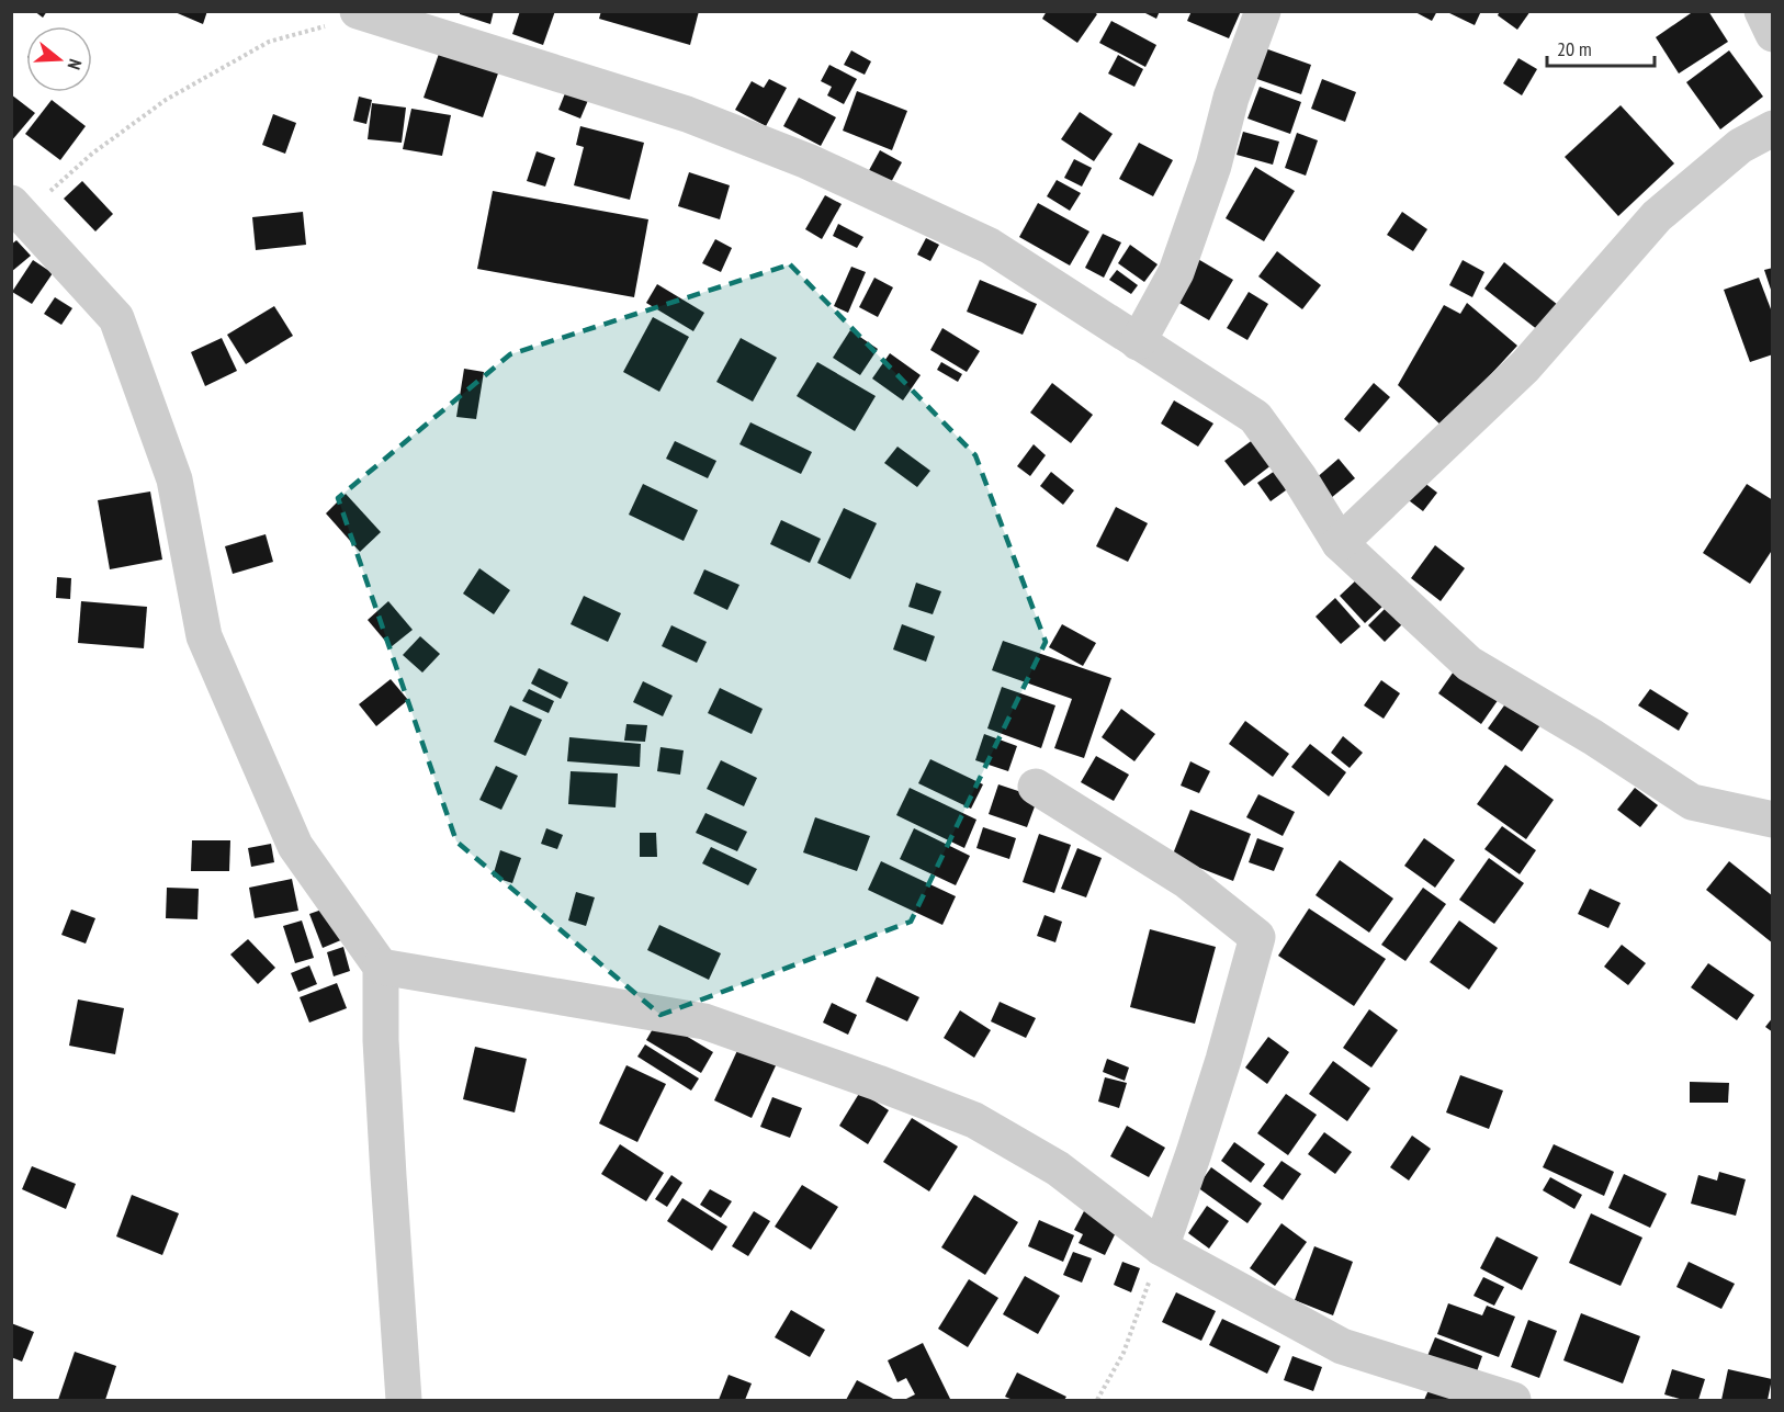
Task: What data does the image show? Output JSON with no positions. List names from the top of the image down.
{
  "scale_bar": "20 m",
  "north": "right"
}
